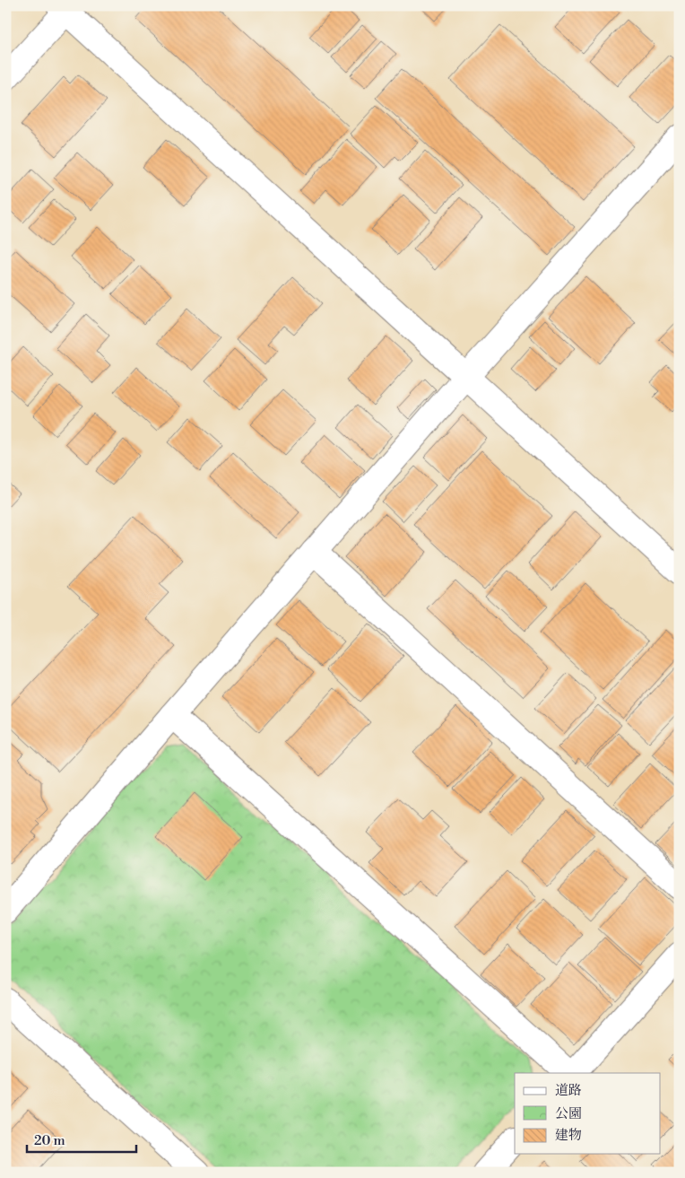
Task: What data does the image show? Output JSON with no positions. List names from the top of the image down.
{
  "legend": ["道路", "公園", "建物"],
  "scale_bar": "20 m"
}
